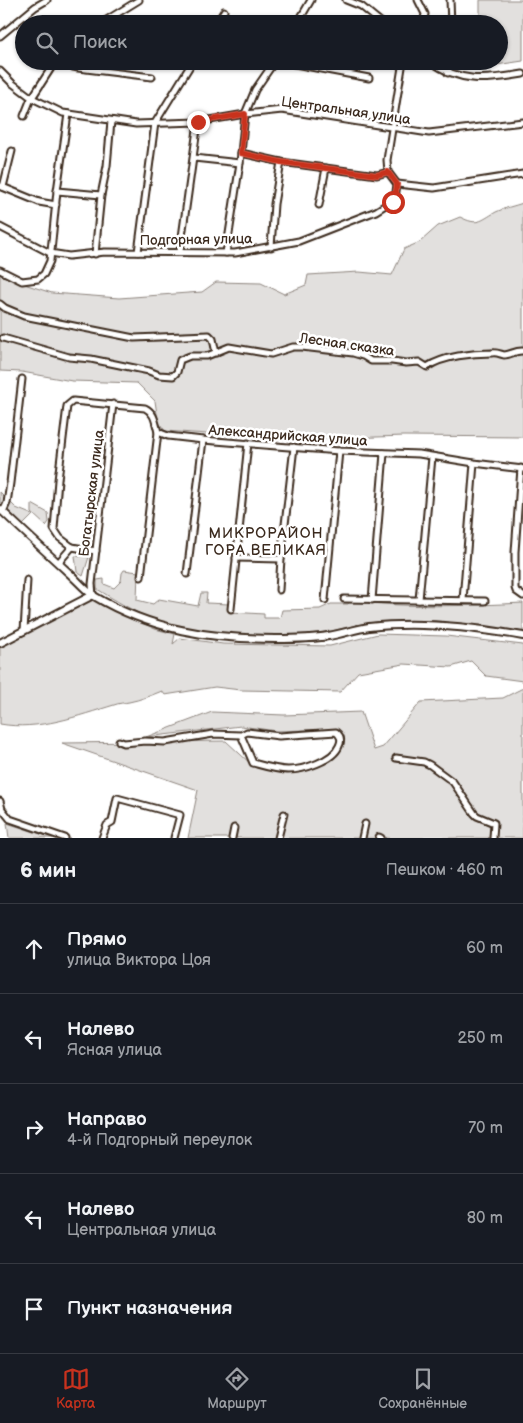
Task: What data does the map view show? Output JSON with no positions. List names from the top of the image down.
{
  "streets": {
    "street": [
      "Центральная улица",
      "Подгорная улица",
      "Лесная сказка",
      "Александрийская улица",
      "Богатырская улица"
    ]
  },
  "districts": ["МИКРОРАЙОН ГОРА ВЕЛИКАЯ"],
  "page": {
    "search": "Поиск",
    "heading": ["6 мин", "Пешком · 460 m"],
    "list": [
      ["Прямо", "улица Виктора Цоя", "60 m"],
      ["Налево", "Ясная улица", "250 m"],
      ["Направо", "4-й Подгорный переулок", "70 m"],
      ["Налево", "Центральная улица", "80 m"],
      "Пункт назначения"
    ],
    "nav": ["Карта", "Маршрут", "Сохранённые"]
  }
}
